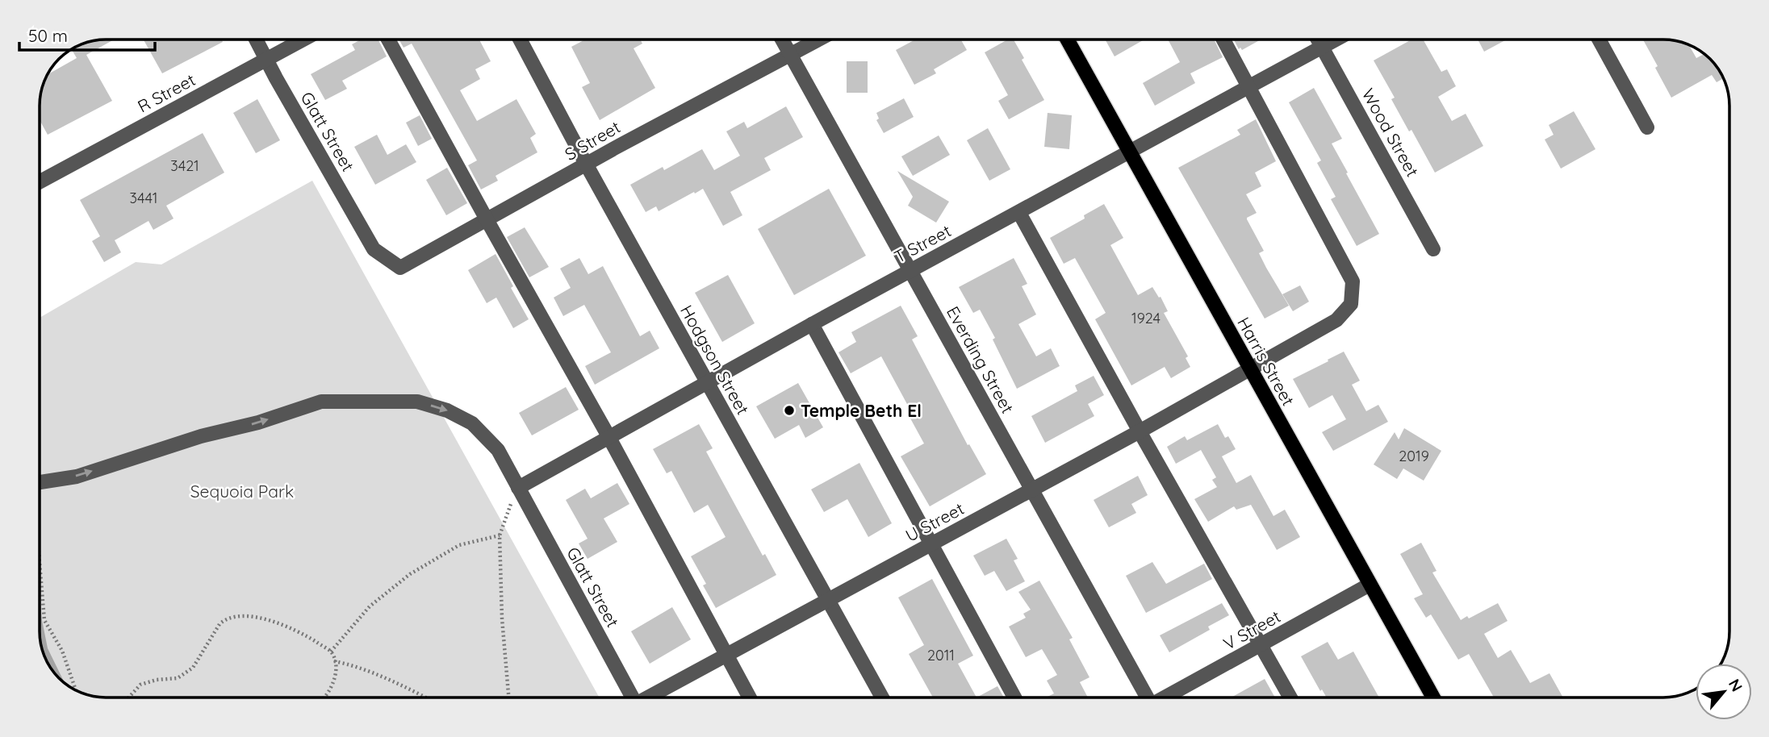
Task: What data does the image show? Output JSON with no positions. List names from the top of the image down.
{
  "streets": {
    "main road": ["Harris Street"],
    "street": [
      "R Street",
      "Glatt Street",
      "Wood Street",
      "S Street",
      "T Street",
      "Hodgson Street",
      "Everding Street",
      "U Street",
      "V Street"
    ]
  },
  "crossings": [
    ["R Street", "Glatt Street"],
    ["Glatt Street", "S Street"],
    ["Glatt Street", "T Street"],
    ["Wood Street", "T Street"],
    ["S Street", "Hodgson Street"],
    ["S Street", "Everding Street"],
    ["T Street", "Hodgson Street"],
    ["T Street", "Everding Street"],
    ["T Street", "Harris Street"],
    ["T Street", "U Street"],
    ["Hodgson Street", "U Street"],
    ["Everding Street", "U Street"],
    ["Harris Street", "U Street"],
    ["Harris Street", "V Street"]
  ],
  "one_way": ["Glatt Street"],
  "parks": ["Sequoia Park"],
  "places": ["Temple Beth El"],
  "house_numbers": [
    "3421",
    "3441",
    "1924",
    "2019",
    "2011"
  ],
  "scale_bar": "50 m",
  "north": "top right"
}
